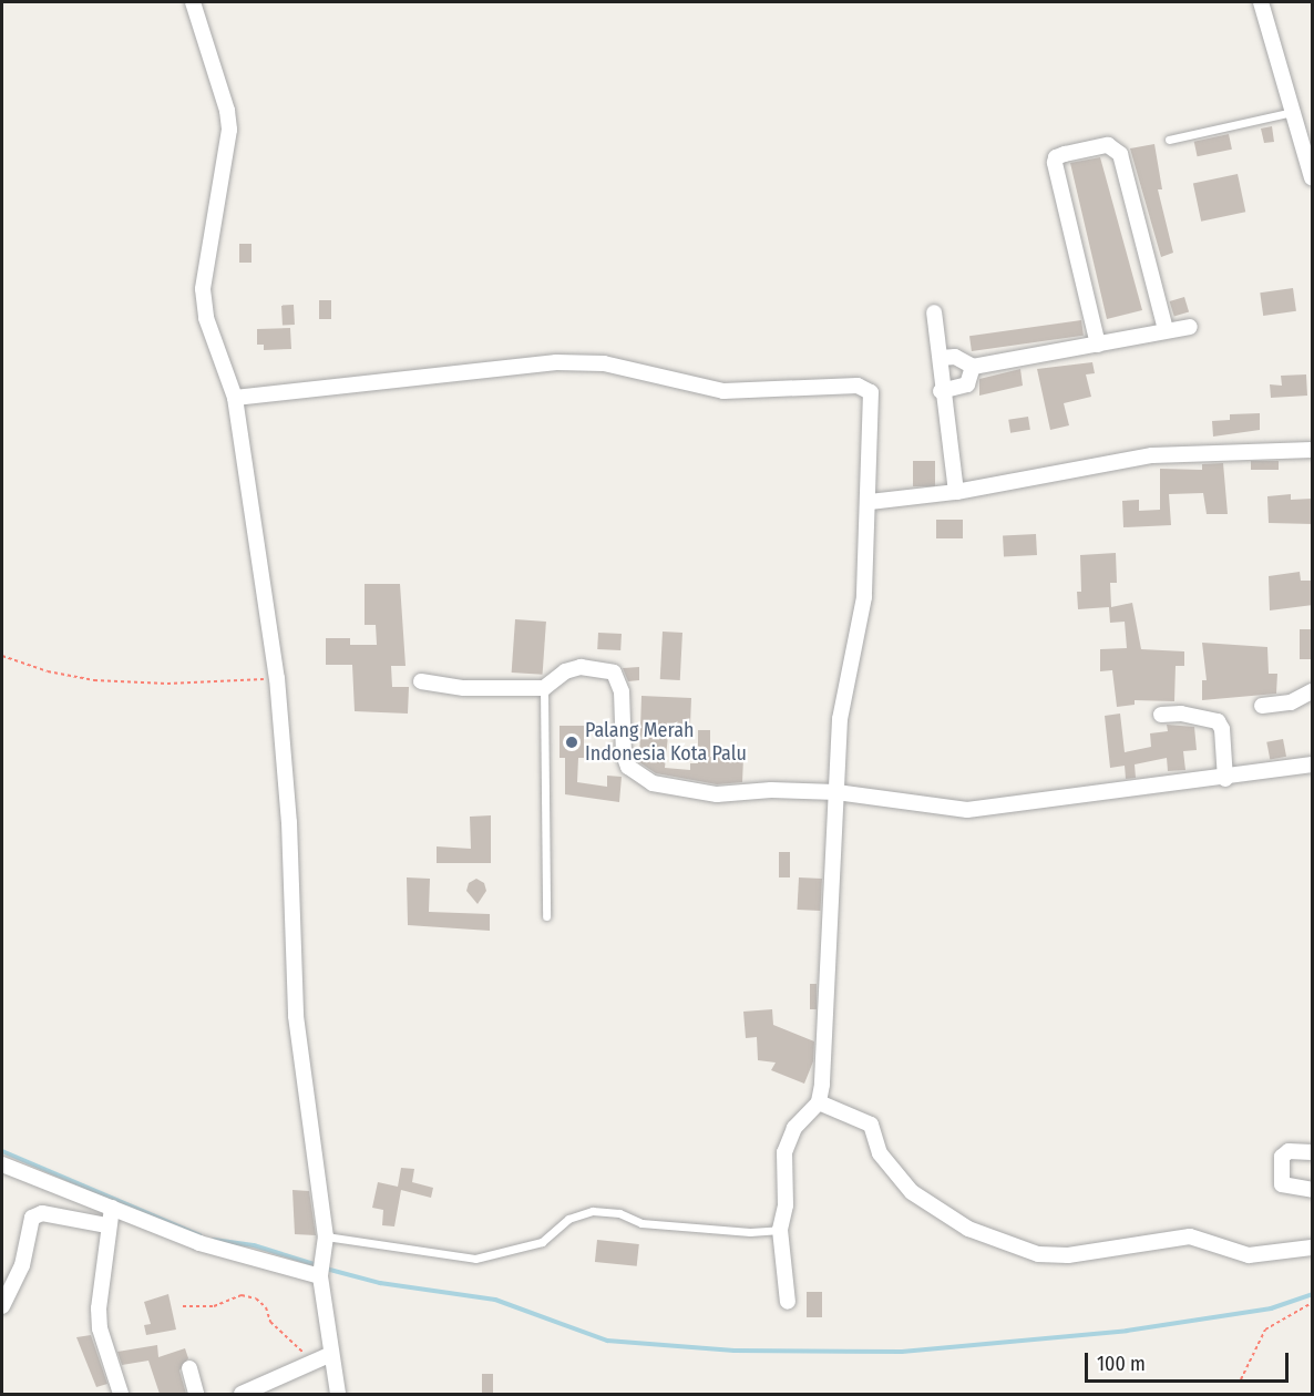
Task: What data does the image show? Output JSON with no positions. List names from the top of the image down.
{
  "places": ["Palang Merah Indonesia Kota Palu"],
  "scale_bar": "100 m"
}
